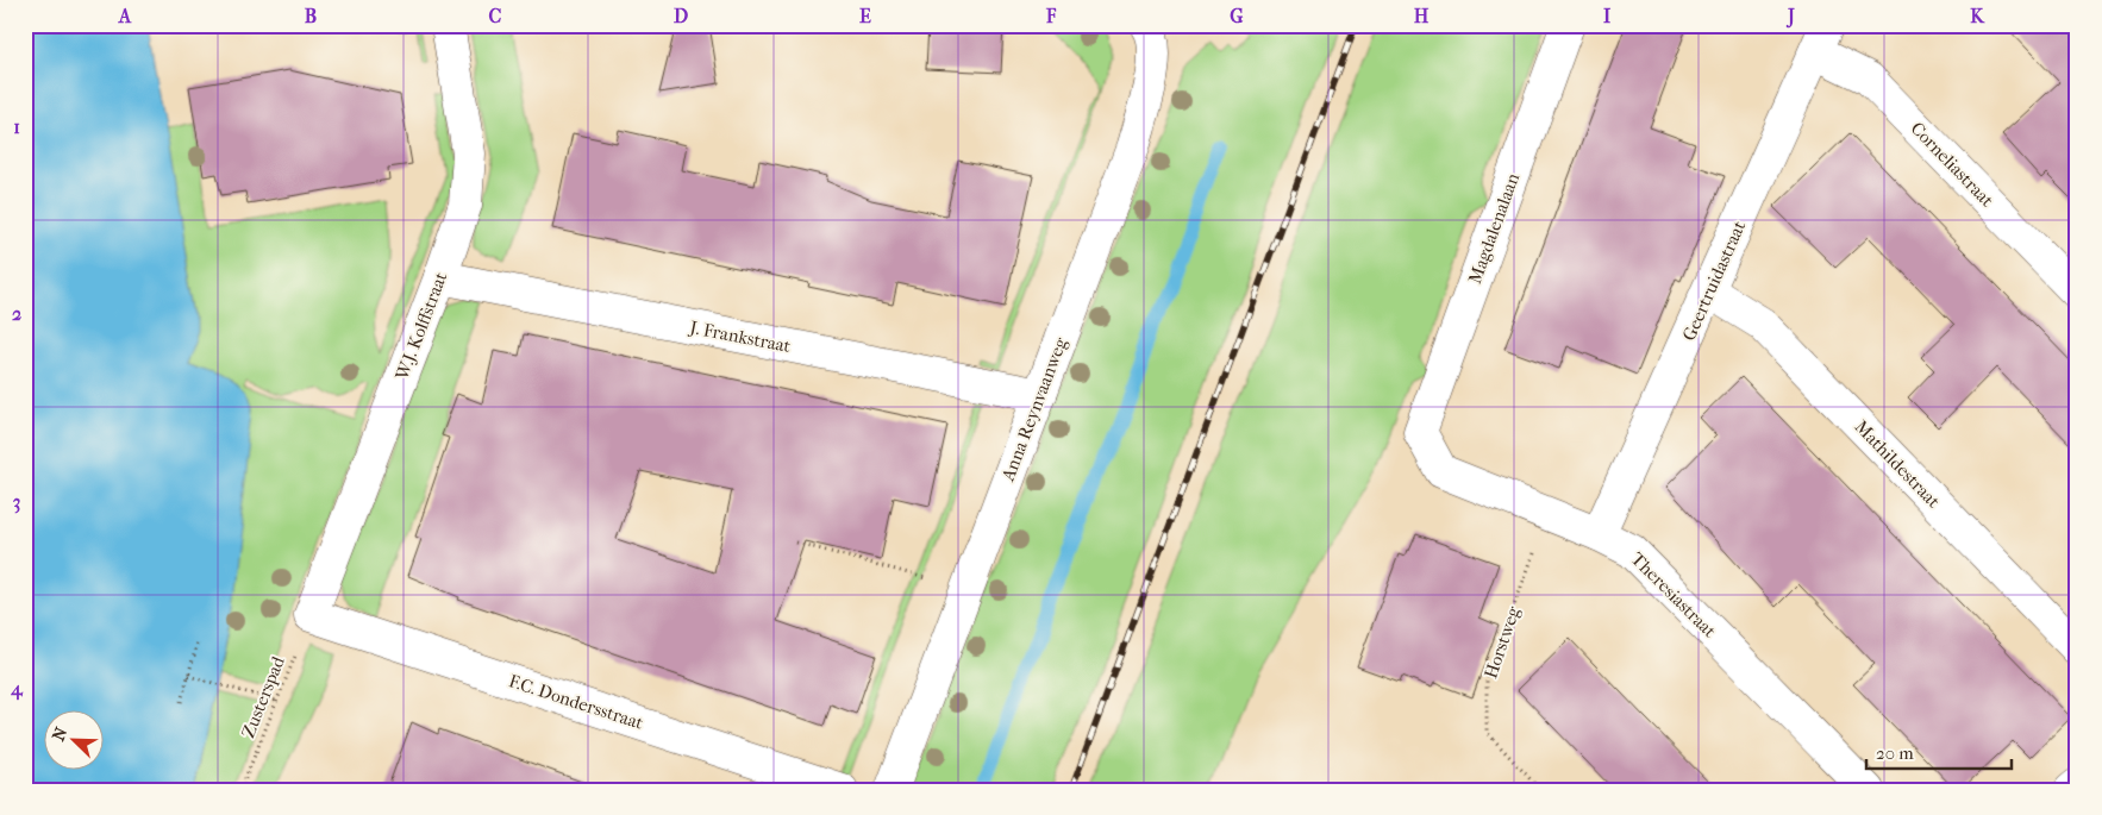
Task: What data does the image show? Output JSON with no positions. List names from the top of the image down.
{
  "streets": {
    "street": [
      "Corneliastraat",
      "Magdalenalaan",
      "Geertruidastraat",
      "W.J. Kolffstraat",
      "J. Frankstraat",
      "Anna Reynvaanweg",
      "Mathildestraat",
      "Theresiastraat",
      "F.C. Dondersstraat"
    ],
    "path": ["Horstweg", "Zusterspad"]
  },
  "crossings": [
    ["Corneliastraat", "Geertruidastraat"],
    ["Magdalenalaan", "Theresiastraat"],
    ["Geertruidastraat", "Mathildestraat"],
    ["Geertruidastraat", "Theresiastraat"],
    ["W.J. Kolffstraat", "J. Frankstraat"],
    ["W.J. Kolffstraat", "Zusterspad"],
    ["W.J. Kolffstraat", "F.C. Dondersstraat"],
    ["J. Frankstraat", "Anna Reynvaanweg"],
    ["Theresiastraat", "Horstweg"],
    ["Zusterspad", "F.C. Dondersstraat"]
  ],
  "scale_bar": "20 m",
  "north": "top left",
  "grid": {
    "columns": [
      "A",
      "B",
      "C",
      "D",
      "E",
      "F",
      "G",
      "H",
      "I",
      "J",
      "K"
    ],
    "rows": [
      "1",
      "2",
      "3",
      "4"
    ]
  }
}
